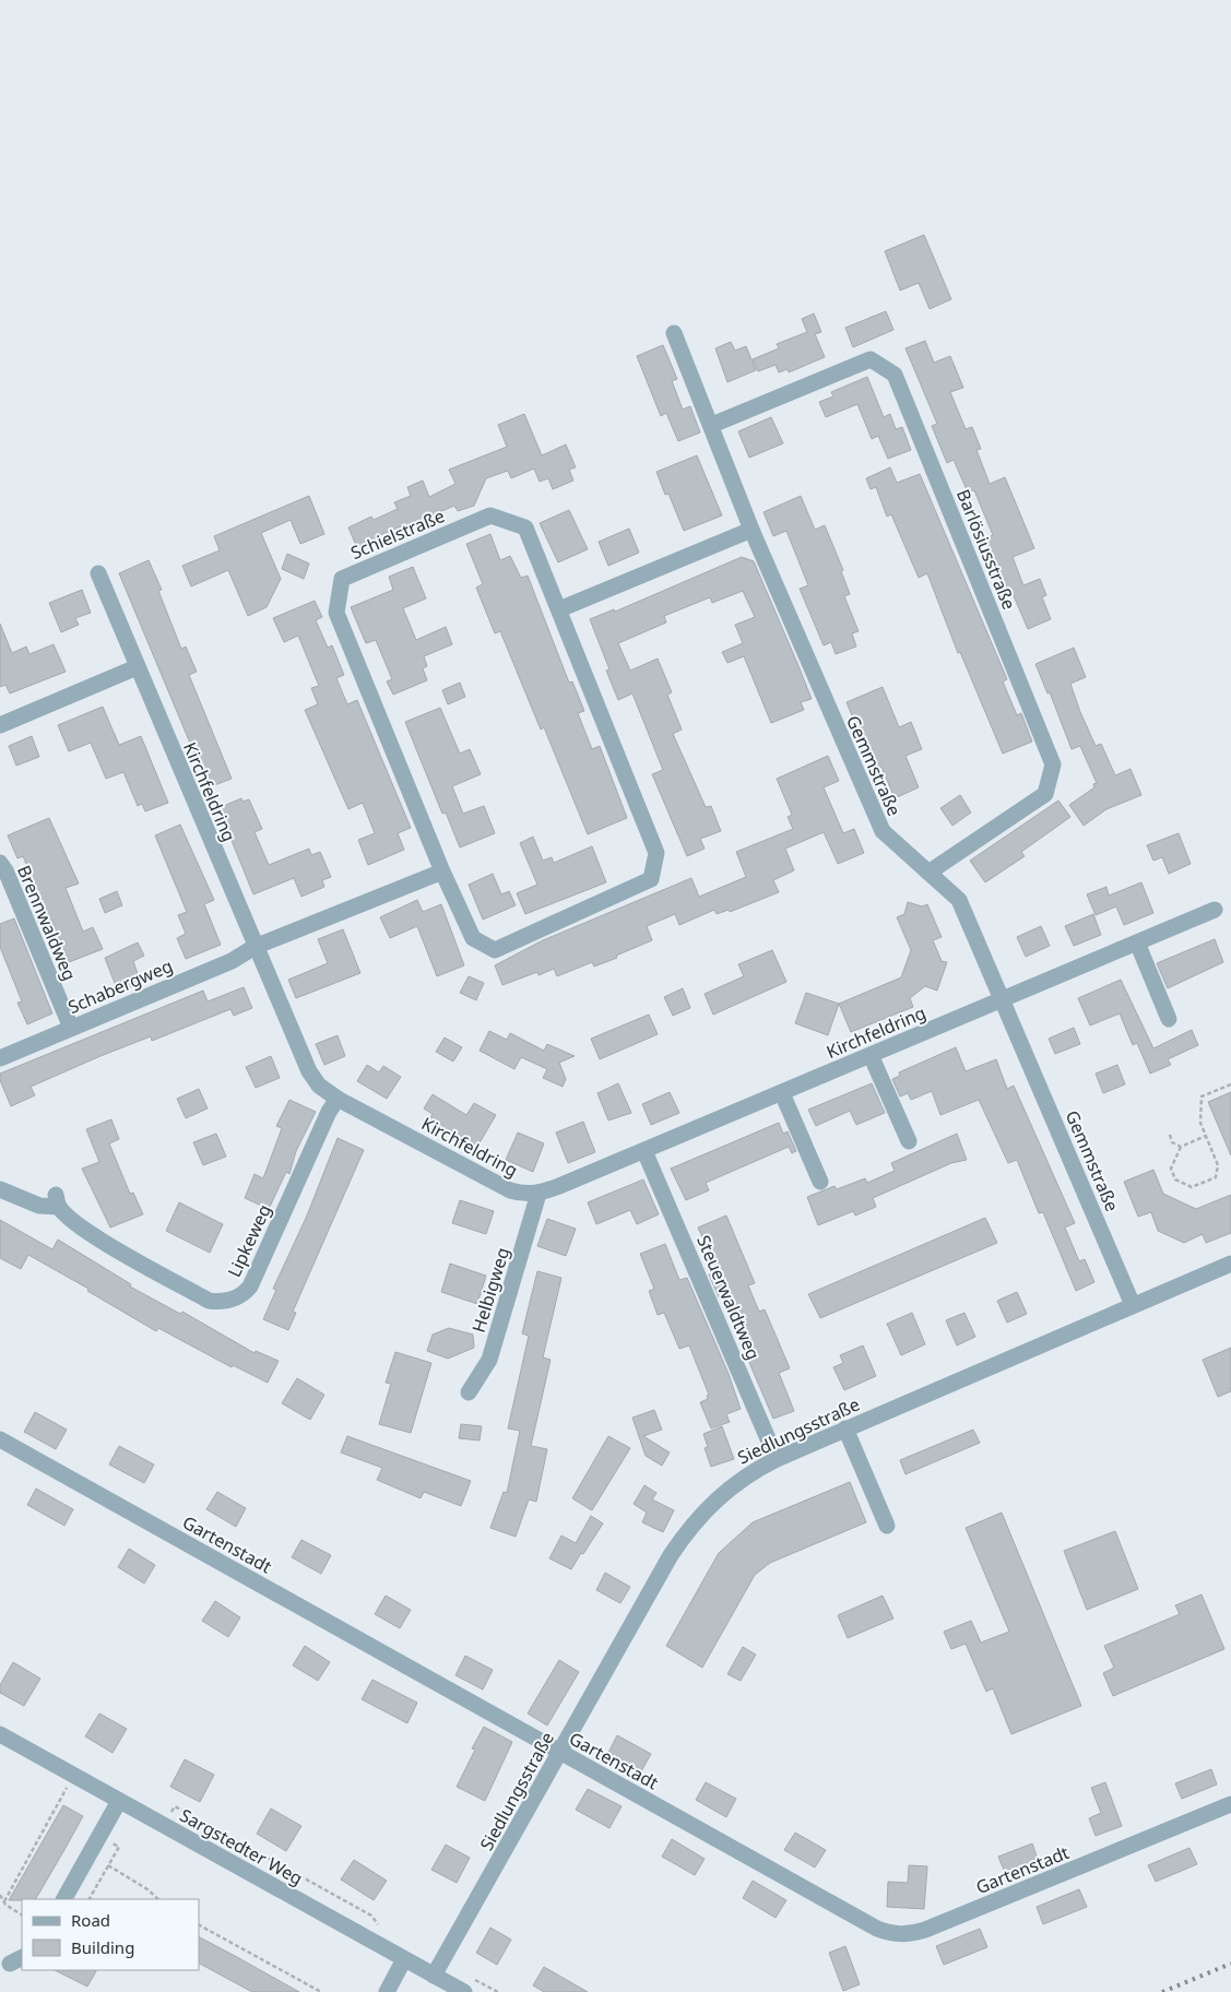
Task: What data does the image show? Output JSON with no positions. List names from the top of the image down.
{
  "streets": {
    "street": [
      "Schielstraße",
      "Barlösiusstraße",
      "Gemmstraße",
      "Kirchfeldring",
      "Brennwaldweg",
      "Schabergweg",
      "Lipkeweg",
      "Helbigweg",
      "Steuerwaldtweg",
      "Siedlungsstraße",
      "Gartenstadt",
      "Sargstedter Weg"
    ]
  },
  "crossings": [
    ["Barlösiusstraße", "Gemmstraße"],
    ["Gemmstraße", "Kirchfeldring"],
    ["Gemmstraße", "Siedlungsstraße"],
    ["Kirchfeldring", "Schabergweg"],
    ["Kirchfeldring", "Lipkeweg"],
    ["Kirchfeldring", "Helbigweg"],
    ["Kirchfeldring", "Steuerwaldtweg"],
    ["Brennwaldweg", "Schabergweg"],
    ["Steuerwaldtweg", "Siedlungsstraße"],
    ["Siedlungsstraße", "Gartenstadt"],
    ["Siedlungsstraße", "Sargstedter Weg"]
  ],
  "legend": ["Road", "Building"]
}
